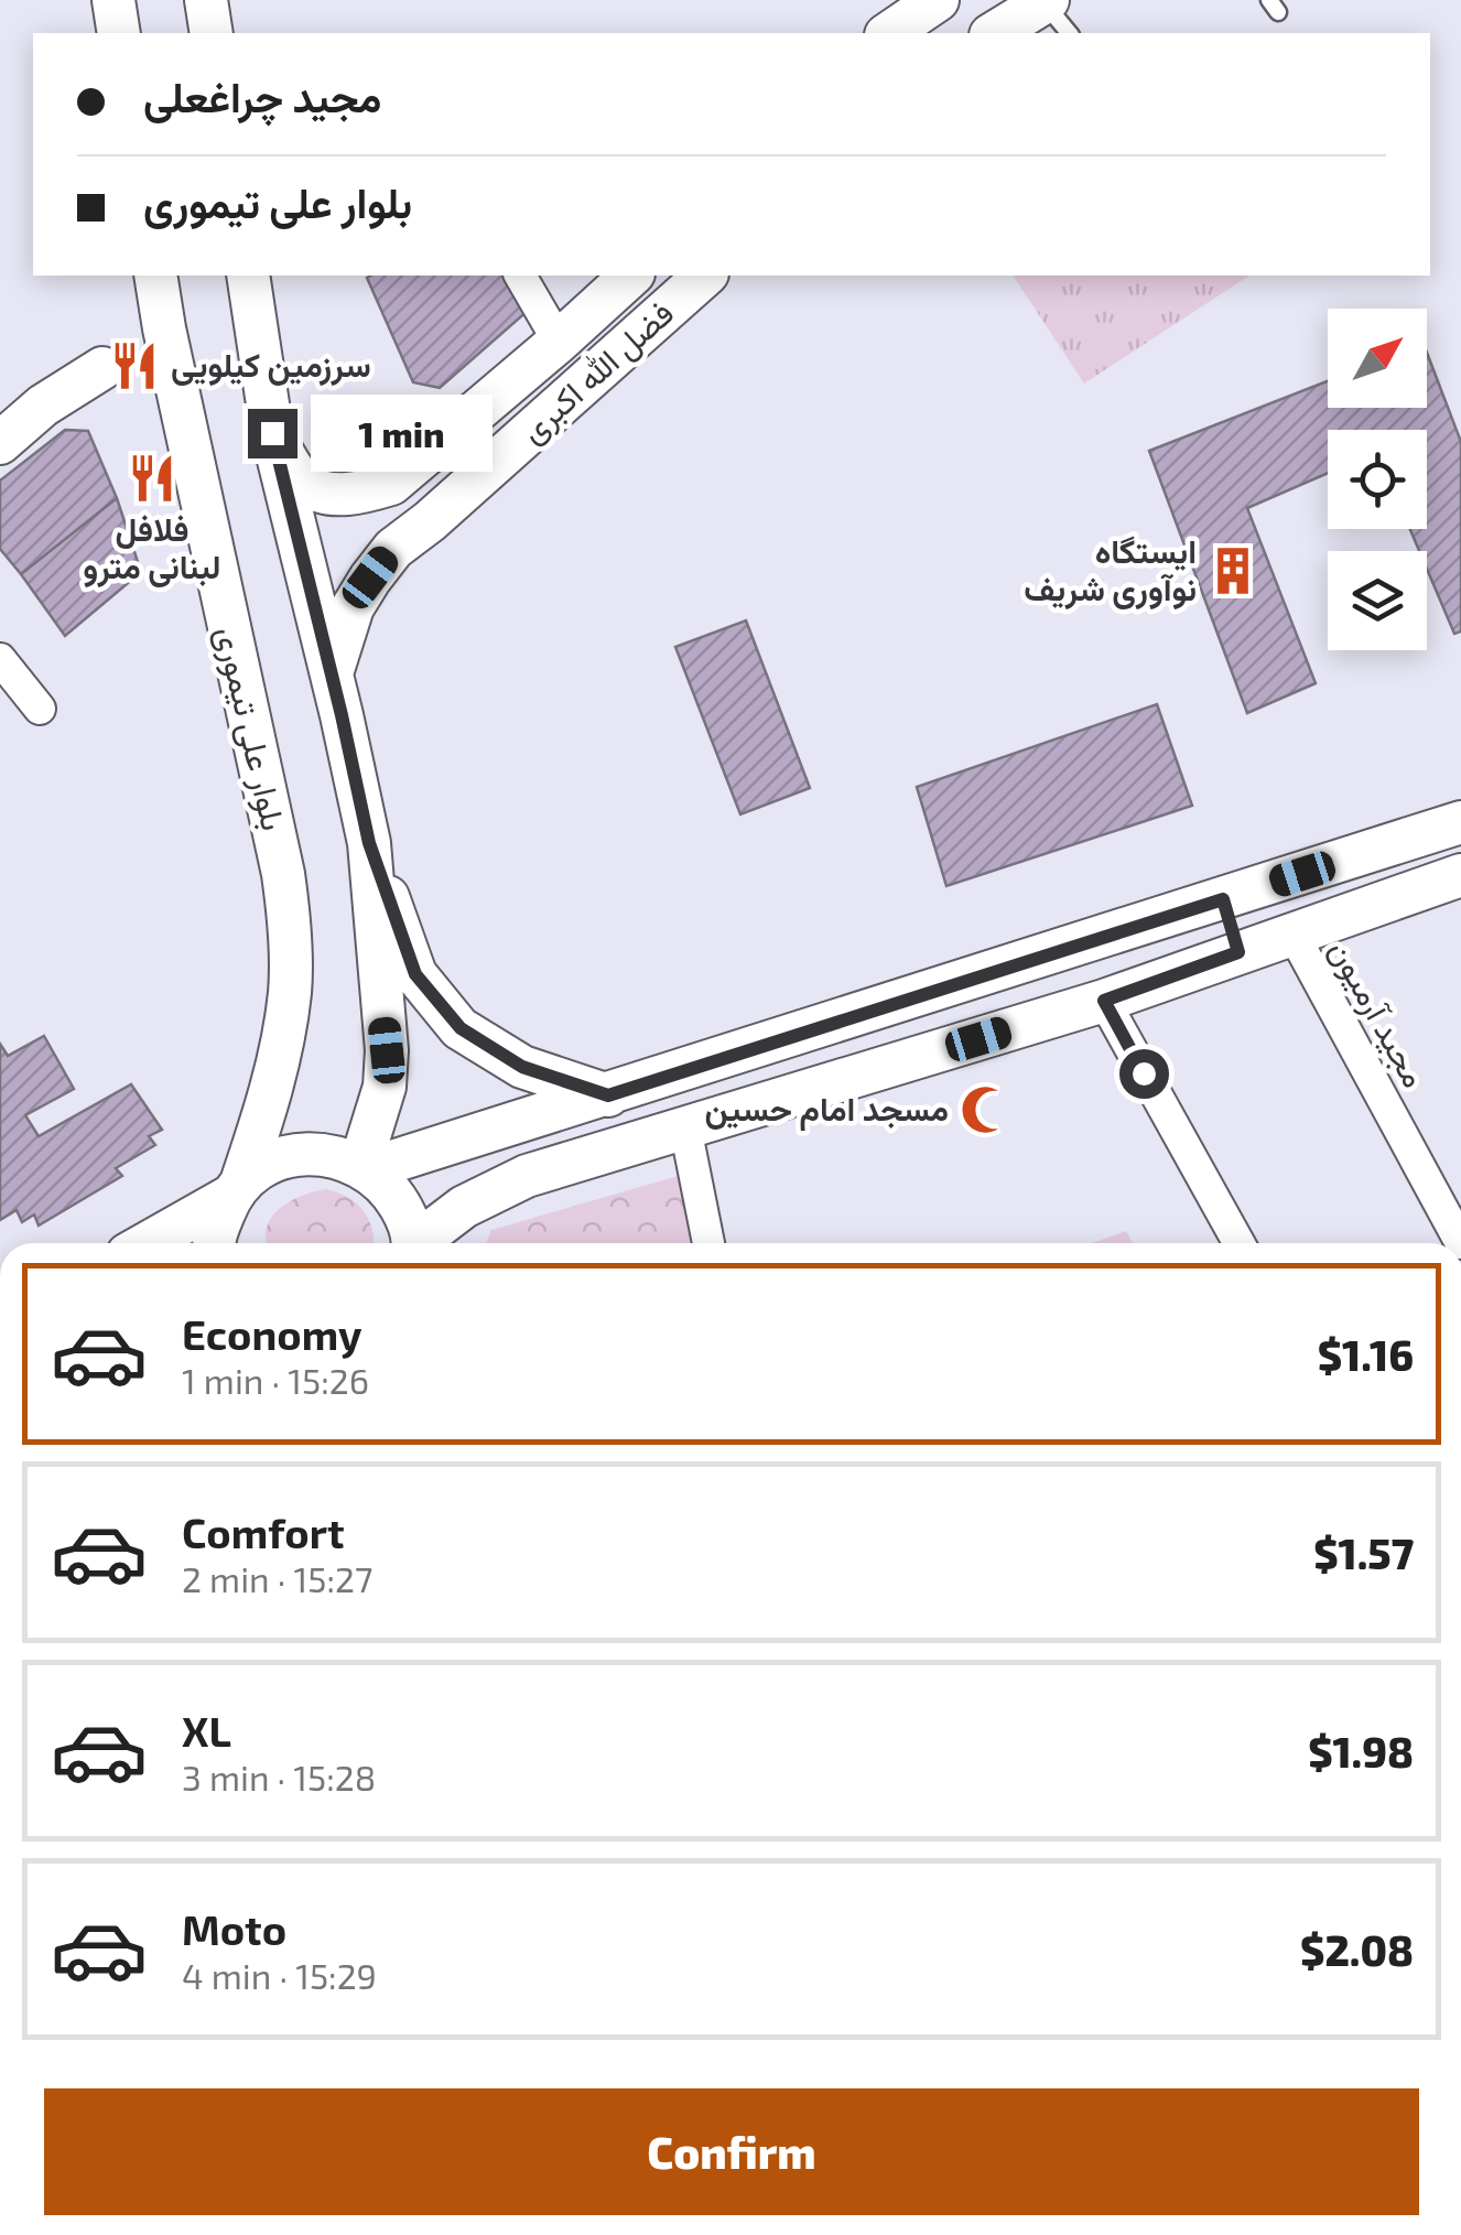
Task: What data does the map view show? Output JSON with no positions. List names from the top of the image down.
{
  "streets": {
    "main road": ["فضل الله اکبری", "بلوار علی تیموری"],
    "street": ["مجید آرمیون"]
  },
  "places": {
    "restaurant": ["سرزمین کیلویی", "فلافل لبنانی مترو"],
    "building": ["ایستگاه نوآوری شریف"],
    "mosque": ["مسجد امام حسین"]
  },
  "north": "top right",
  "page": {
    "banner": ["مجید چراغعلی", "بلوار علی تیموری"],
    "bubble": "1 min",
    "list": [
      {
        "name": "Economy",
        "note": "1 min · 15:26",
        "value": "$1.16"
      },
      {
        "name": "Comfort",
        "note": "2 min · 15:27",
        "value": "$1.57"
      },
      {
        "name": "XL",
        "note": "3 min · 15:28",
        "value": "$1.98"
      },
      {
        "name": "Moto",
        "note": "4 min · 15:29",
        "value": "$2.08"
      }
    ],
    "buttons": "Confirm"
  }
}
